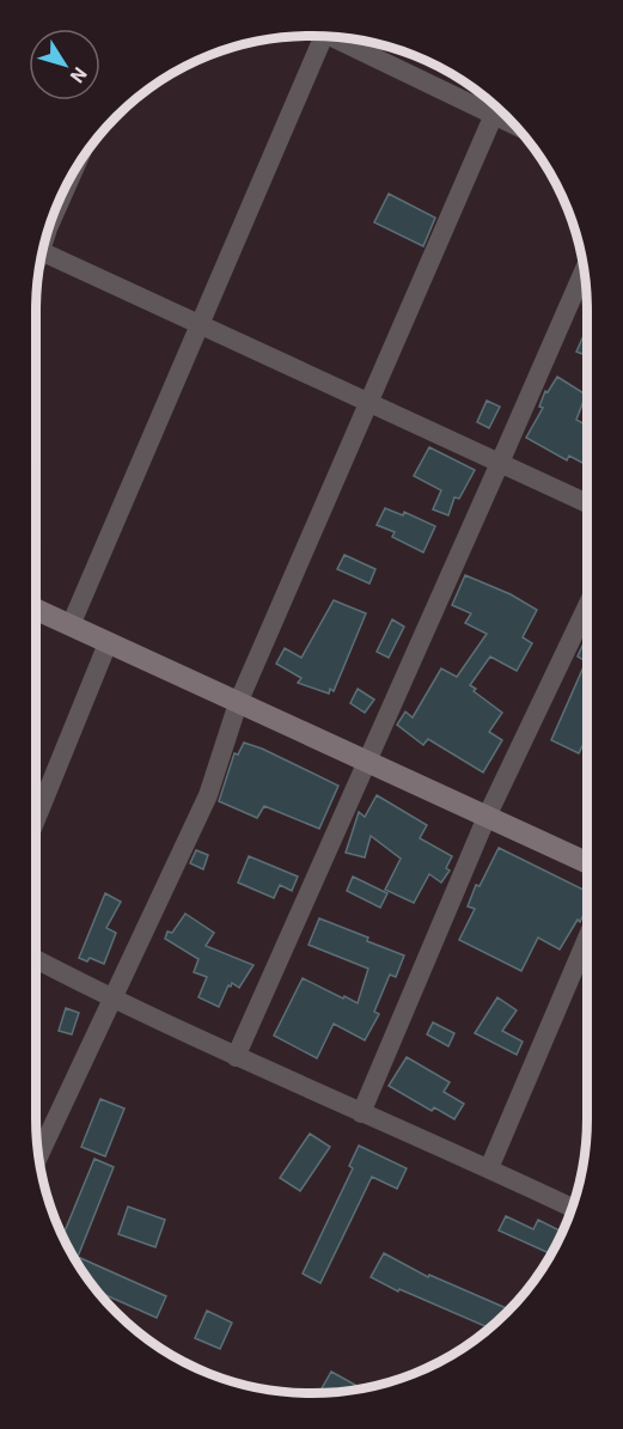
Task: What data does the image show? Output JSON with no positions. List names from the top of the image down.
{
  "north": "bottom right"
}
